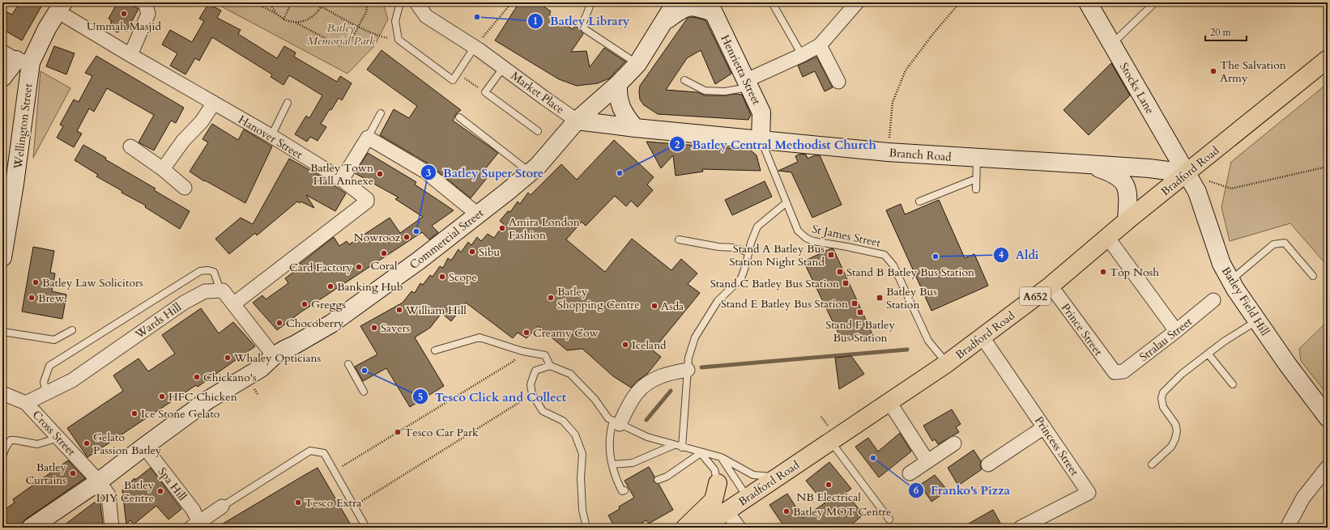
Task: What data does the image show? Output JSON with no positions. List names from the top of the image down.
{
  "streets": {
    "main road": ["Bradford Road", "A652"],
    "street": [
      "Henrietta Street",
      "Stocks Lane",
      "Market Place",
      "Wellington Street",
      "Hanover Street",
      "Branch Road",
      "Commercial Street",
      "Batley Field Hill",
      "Wards Hill",
      "Prince Street",
      "Stralau Street",
      "Cross Street",
      "Princess Street",
      "Spa Hill"
    ],
    "lane": ["St James Street"]
  },
  "crossings": [
    ["Henrietta Street", "Branch Road"],
    ["Henrietta Street", "St James Street"],
    ["Stocks Lane", "Branch Road"],
    ["Stocks Lane", "Bradford Road"],
    ["Stocks Lane", "Batley Field Hill"],
    ["Market Place", "Branch Road"],
    ["Market Place", "Commercial Street"],
    ["Wellington Street", "Hanover Street"],
    ["Branch Road", "Bradford Road"],
    ["Branch Road", "St James Street"],
    ["Branch Road", "Commercial Street"],
    ["Branch Road", "Batley Field Hill"],
    ["Bradford Road", "St James Street"],
    ["Bradford Road", "Batley Field Hill"],
    ["Bradford Road", "Prince Street"],
    ["Bradford Road", "Princess Street"],
    ["Commercial Street", "Cross Street"],
    ["Commercial Street", "Spa Hill"],
    ["Wards Hill", "Cross Street"],
    ["Prince Street", "Stralau Street"]
  ],
  "parks": ["Batley Memorial Park"],
  "places": {
    "other": [
      "Ummah Masjid",
      "Batley Library",
      "The Salvation Army",
      "Batley Central Methodist Church",
      "Batley Town Hall Annexe",
      "Amira London Fashion",
      "Batley Super Store",
      "Nowrooz",
      "Sibu",
      "Coral",
      "Aldi",
      "Card Factory",
      "Top Nosh",
      "Scope",
      "Batley Law Solicitors",
      "Banking Hub",
      "Brew.",
      "Batley Shopping Centre",
      "Greggs",
      "Asda",
      "William Hill",
      "Chocoberry",
      "Savers",
      "Creamy Cow",
      "Iceland",
      "Whaley Opticians",
      "Tesco Click and Collect",
      "Chickano's",
      "HFC Chicken",
      "Ice Stone Gelato",
      "Tesco Car Park",
      "Gelato Passion Batley",
      "Franko's Pizza",
      "Batley Curtains",
      "NB Electrical",
      "Batley DIY Centre",
      "Tesco Extra",
      "Batley MOT Centre"
    ],
    "transit": [
      "Stand A Batley Bus Station Night Stand",
      "Stand B Batley Bus Station",
      "Stand C Batley Bus Station",
      "Batley Bus Station",
      "Stand E Batley Bus Station",
      "Stand F Batley Bus Station"
    ]
  },
  "scale_bar": "20 m"
}
